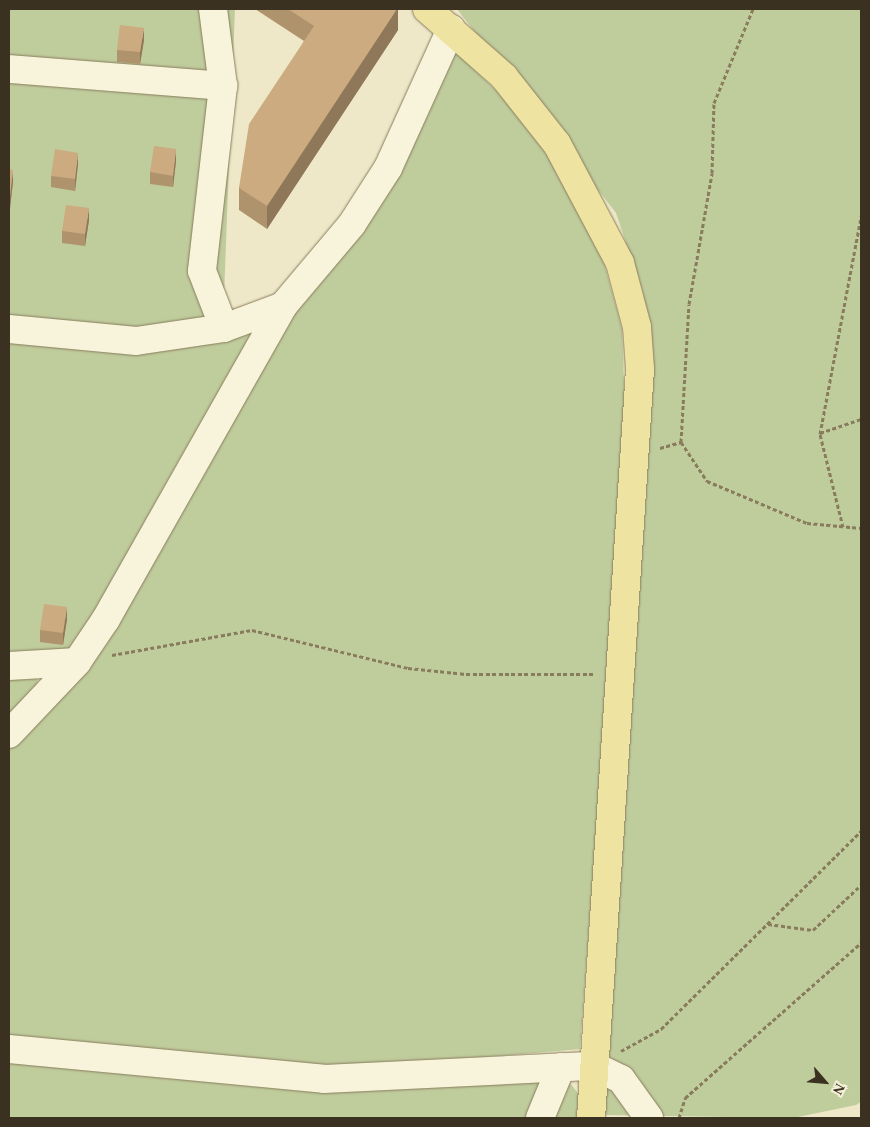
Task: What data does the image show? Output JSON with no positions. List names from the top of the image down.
{
  "north": "bottom right"
}
